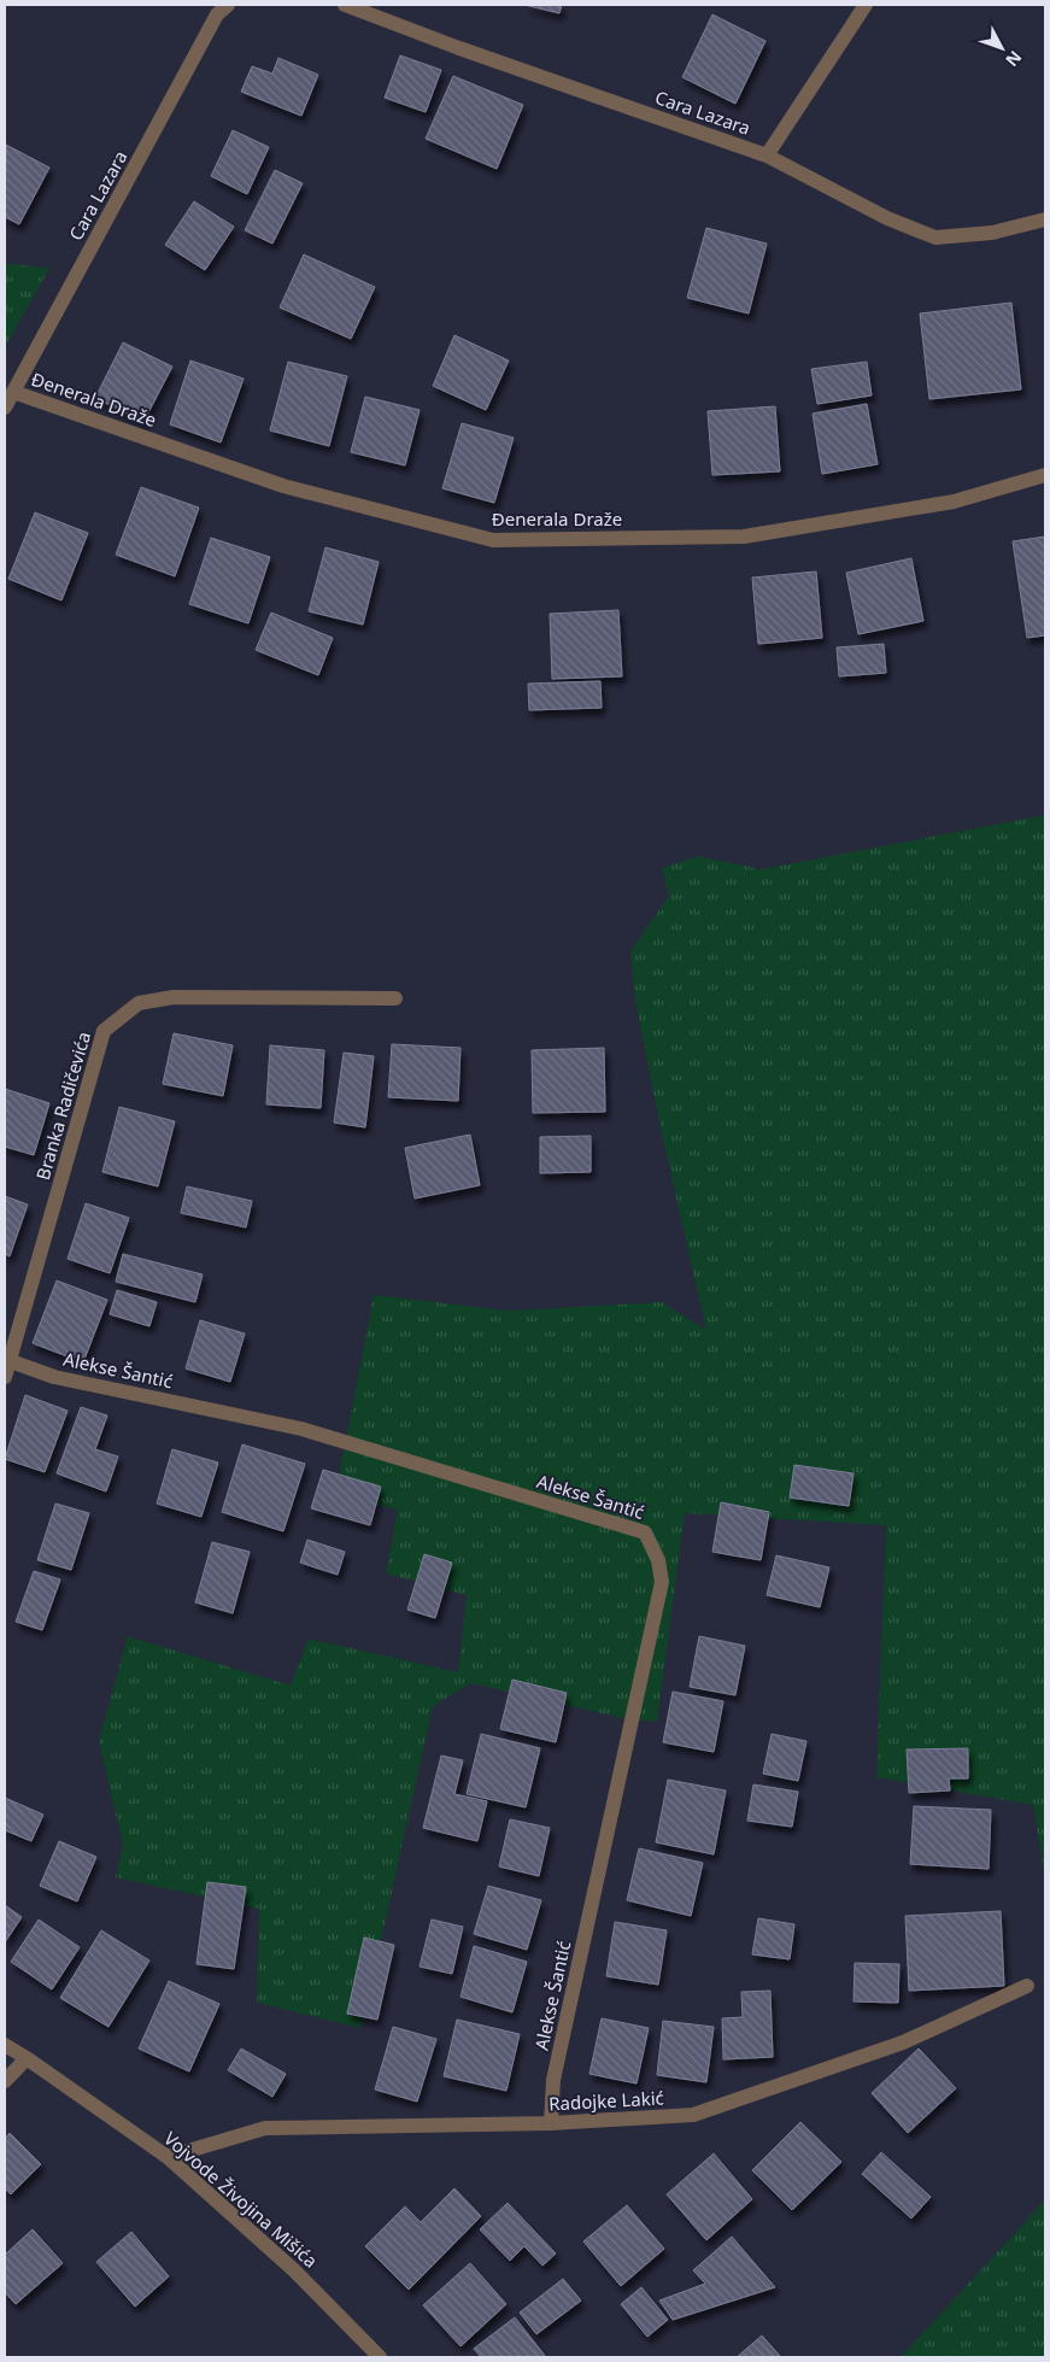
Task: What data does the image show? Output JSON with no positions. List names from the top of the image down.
{
  "streets": {
    "street": [
      "Cara Lazara",
      "Đenerala Draže",
      "Branka Radičevića",
      "Alekse Šantić",
      "Radojke Lakić",
      "Vojvode Živojina Mišića"
    ]
  },
  "crossings": [
    ["Cara Lazara", "Đenerala Draže"],
    ["Branka Radičevića", "Alekse Šantić"],
    ["Alekse Šantić", "Radojke Lakić"],
    ["Radojke Lakić", "Vojvode Živojina Mišića"]
  ],
  "north": "bottom right"
}
